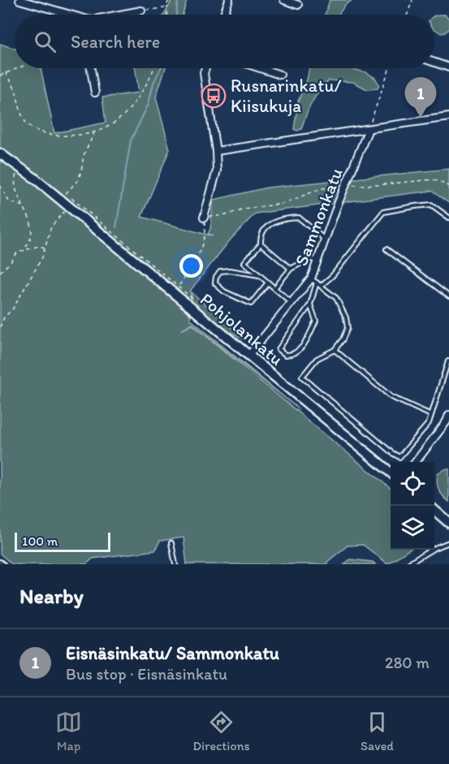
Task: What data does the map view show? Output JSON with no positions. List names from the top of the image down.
{
  "streets": {
    "main road": ["Pohjolankatu"],
    "street": ["Sammonkatu"]
  },
  "crossings": [
    ["Sammonkatu", "Pohjolankatu"]
  ],
  "places": {
    "bus stop": ["Rusnarinkatu/ Kiisukuja"]
  },
  "scale_bar": "100 m",
  "page": {
    "search": "Search here",
    "pins": "1",
    "scale": "100 m",
    "heading": "Nearby",
    "list": [
      {
        "mark": "1",
        "name": "Eisnäsinkatu/ Sammonkatu",
        "note": "Bus stop · Eisnäsinkatu",
        "value": "280 m"
      }
    ],
    "nav": ["Map", "Directions", "Saved"]
  }
}
